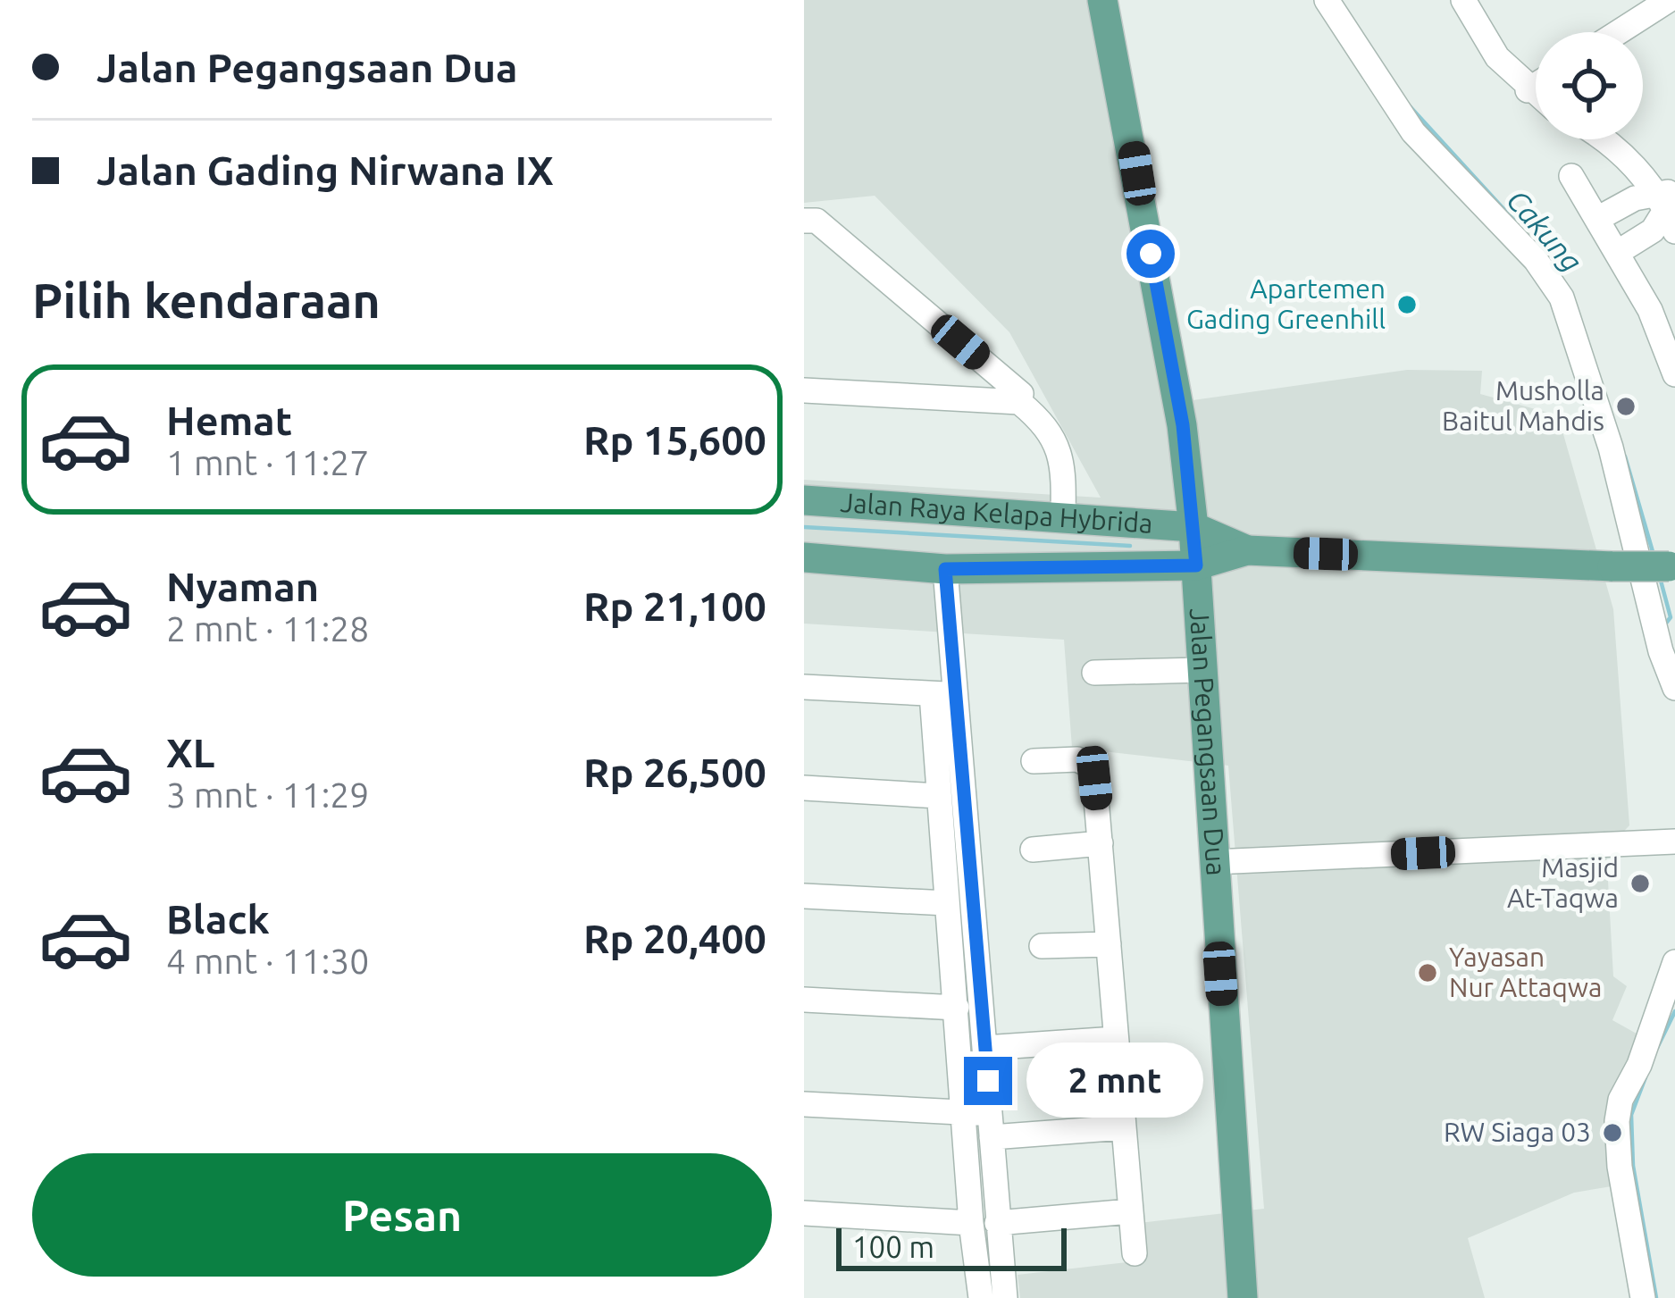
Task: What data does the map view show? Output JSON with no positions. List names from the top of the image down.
{
  "streets": {
    "main road": ["Jalan Raya Kelapa Hybrida", "Jalan Pegangsaan Dua"]
  },
  "crossings": [
    ["Jalan Raya Kelapa Hybrida", "Jalan Pegangsaan Dua"]
  ],
  "water": ["Cakung"],
  "places": [
    "Apartemen Gading Greenhill",
    "Musholla Baitul Mahdis",
    "Masjid At-Taqwa",
    "Yayasan Nur Attaqwa",
    "RW Siaga 03"
  ],
  "scale_bar": "100 m",
  "page": {
    "banner": ["Jalan Pegangsaan Dua", "Jalan Gading Nirwana IX"],
    "heading": "Pilih kendaraan",
    "list": [
      {
        "name": "Hemat",
        "note": "1 mnt · 11:27",
        "value": "Rp 15,600"
      },
      {
        "name": "Nyaman",
        "note": "2 mnt · 11:28",
        "value": "Rp 21,100"
      },
      {
        "name": "XL",
        "note": "3 mnt · 11:29",
        "value": "Rp 26,500"
      },
      {
        "name": "Black",
        "note": "4 mnt · 11:30",
        "value": "Rp 20,400"
      }
    ],
    "bubble": "2 mnt",
    "buttons": "Pesan",
    "scale": "100 m"
  }
}
